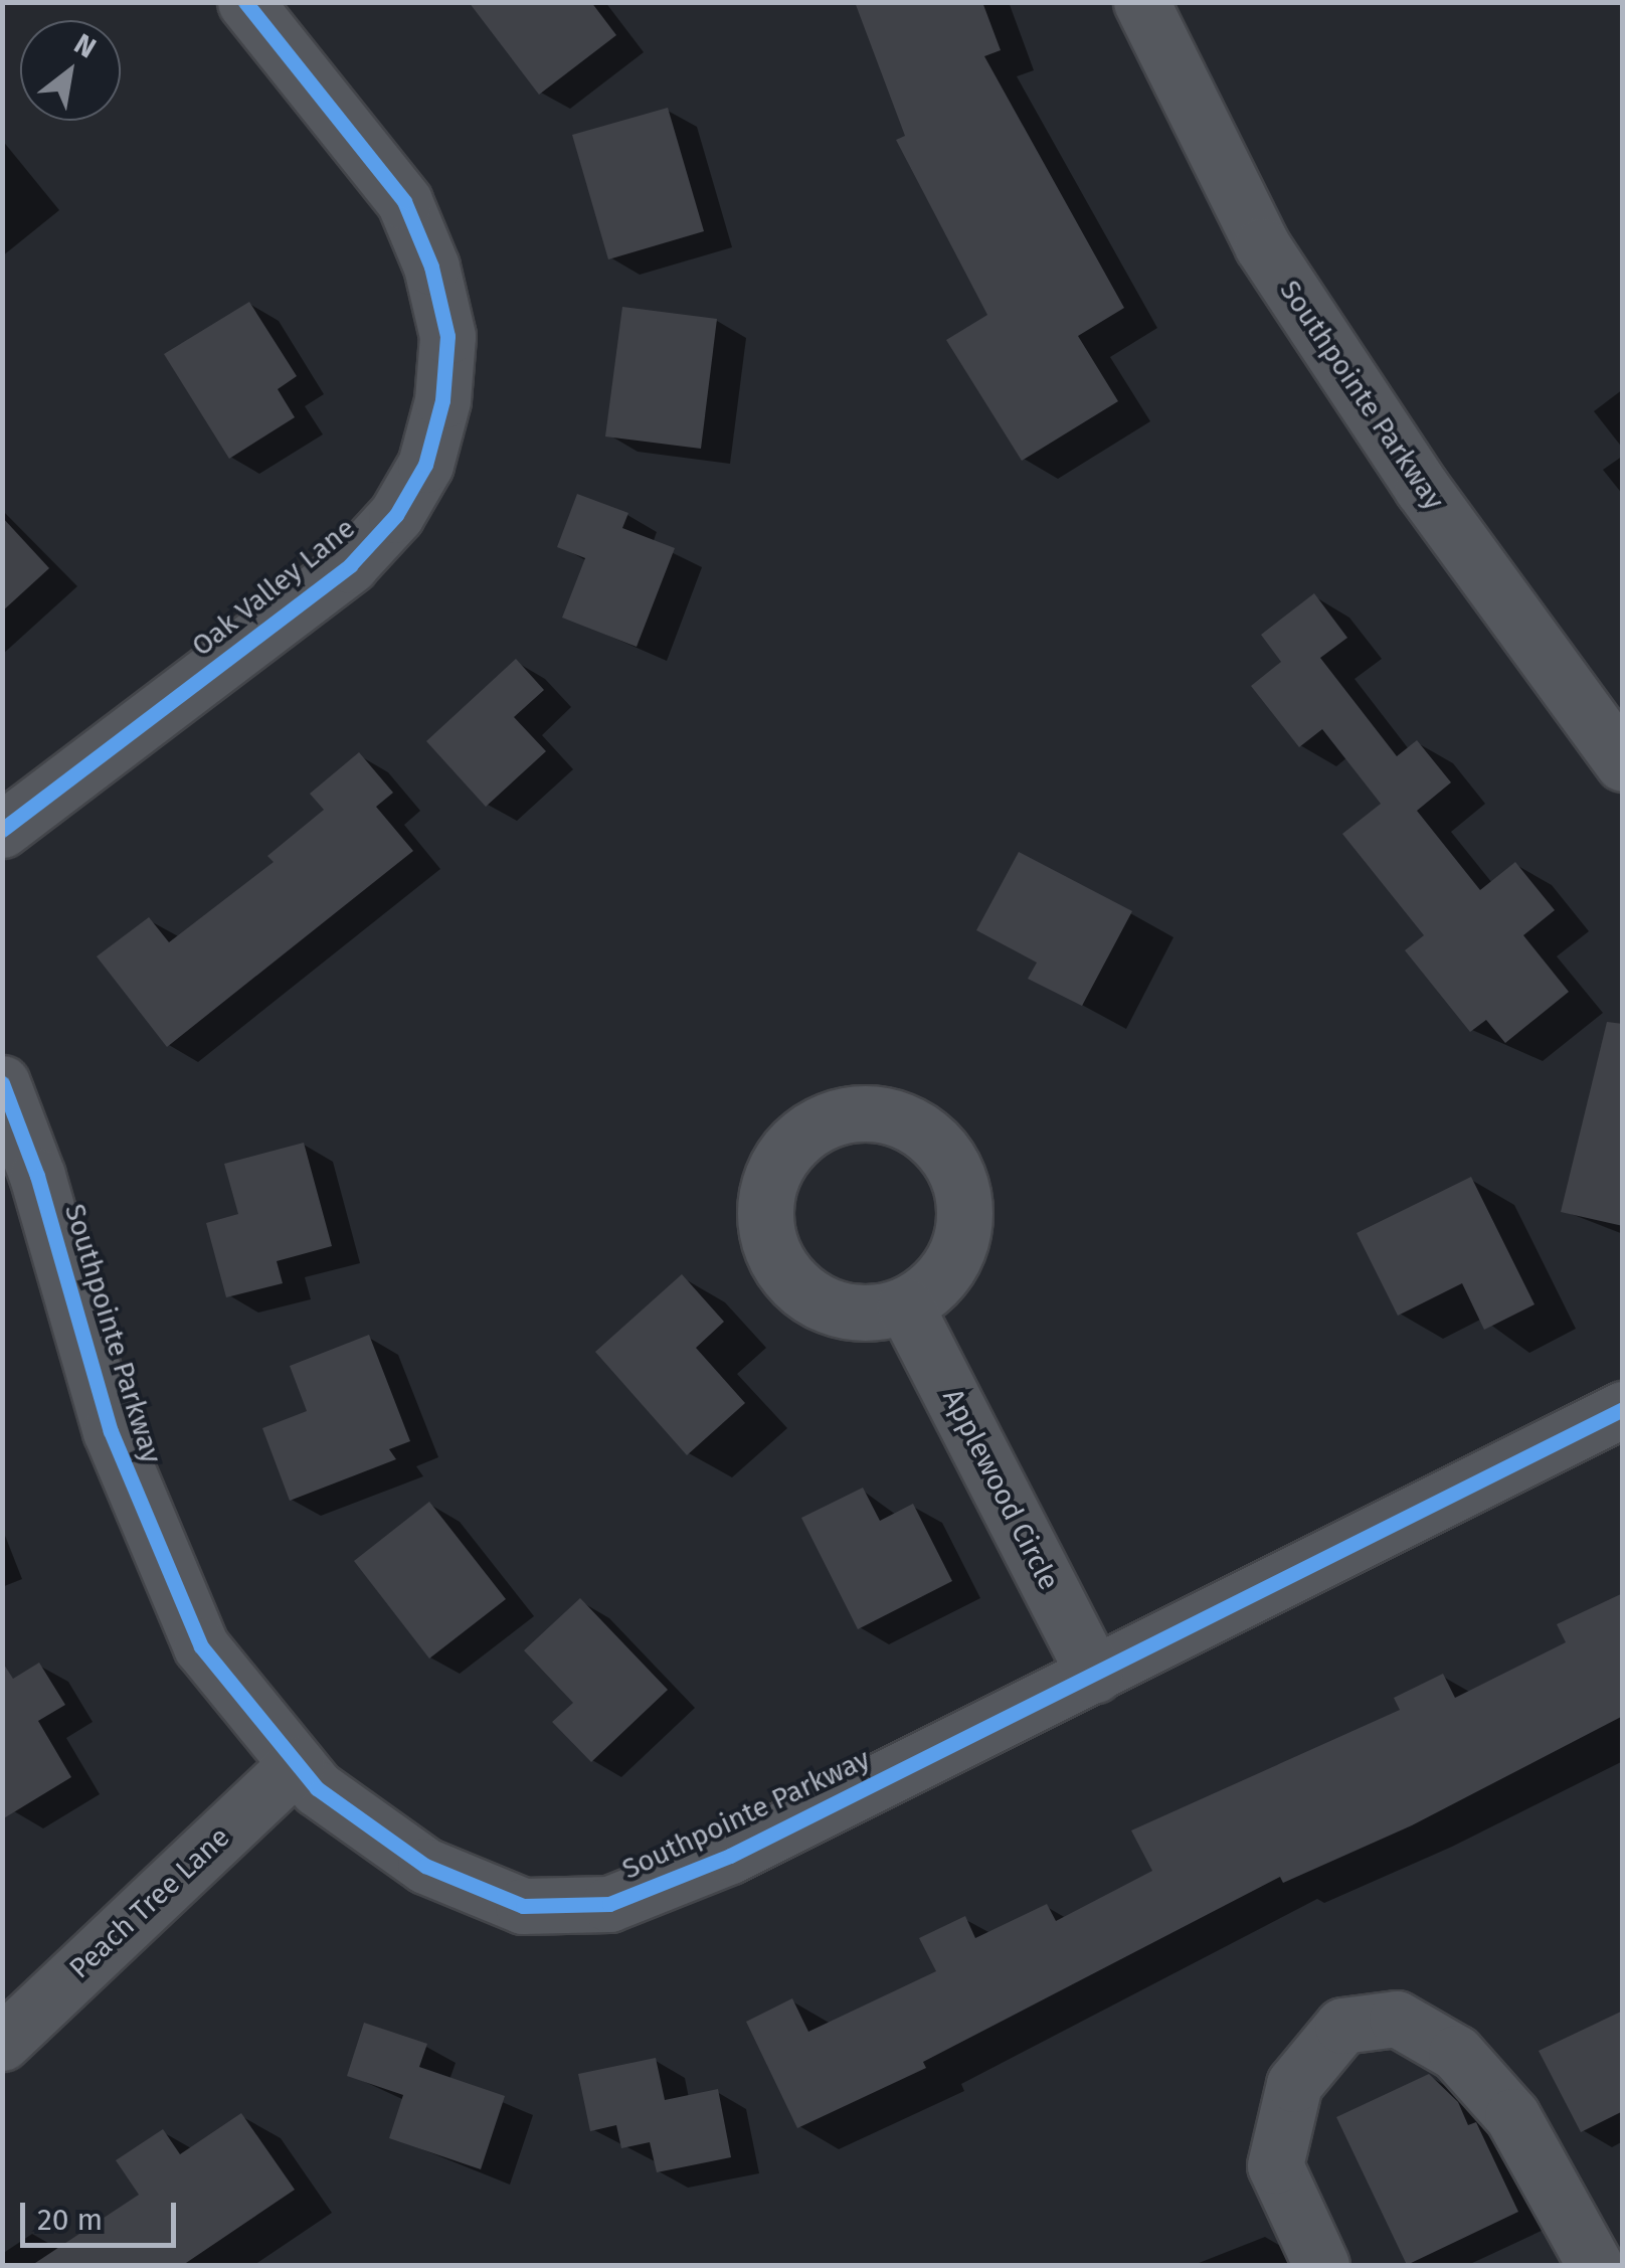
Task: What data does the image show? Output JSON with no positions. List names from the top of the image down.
{
  "streets": {
    "street": [
      "Southpointe Parkway",
      "Oak Valley Lane",
      "Applewood Circle",
      "Peach Tree Lane"
    ]
  },
  "crossings": [
    ["Southpointe Parkway", "Applewood Circle"],
    ["Southpointe Parkway", "Peach Tree Lane"]
  ],
  "scale_bar": "20 m",
  "north": "top right"
}
